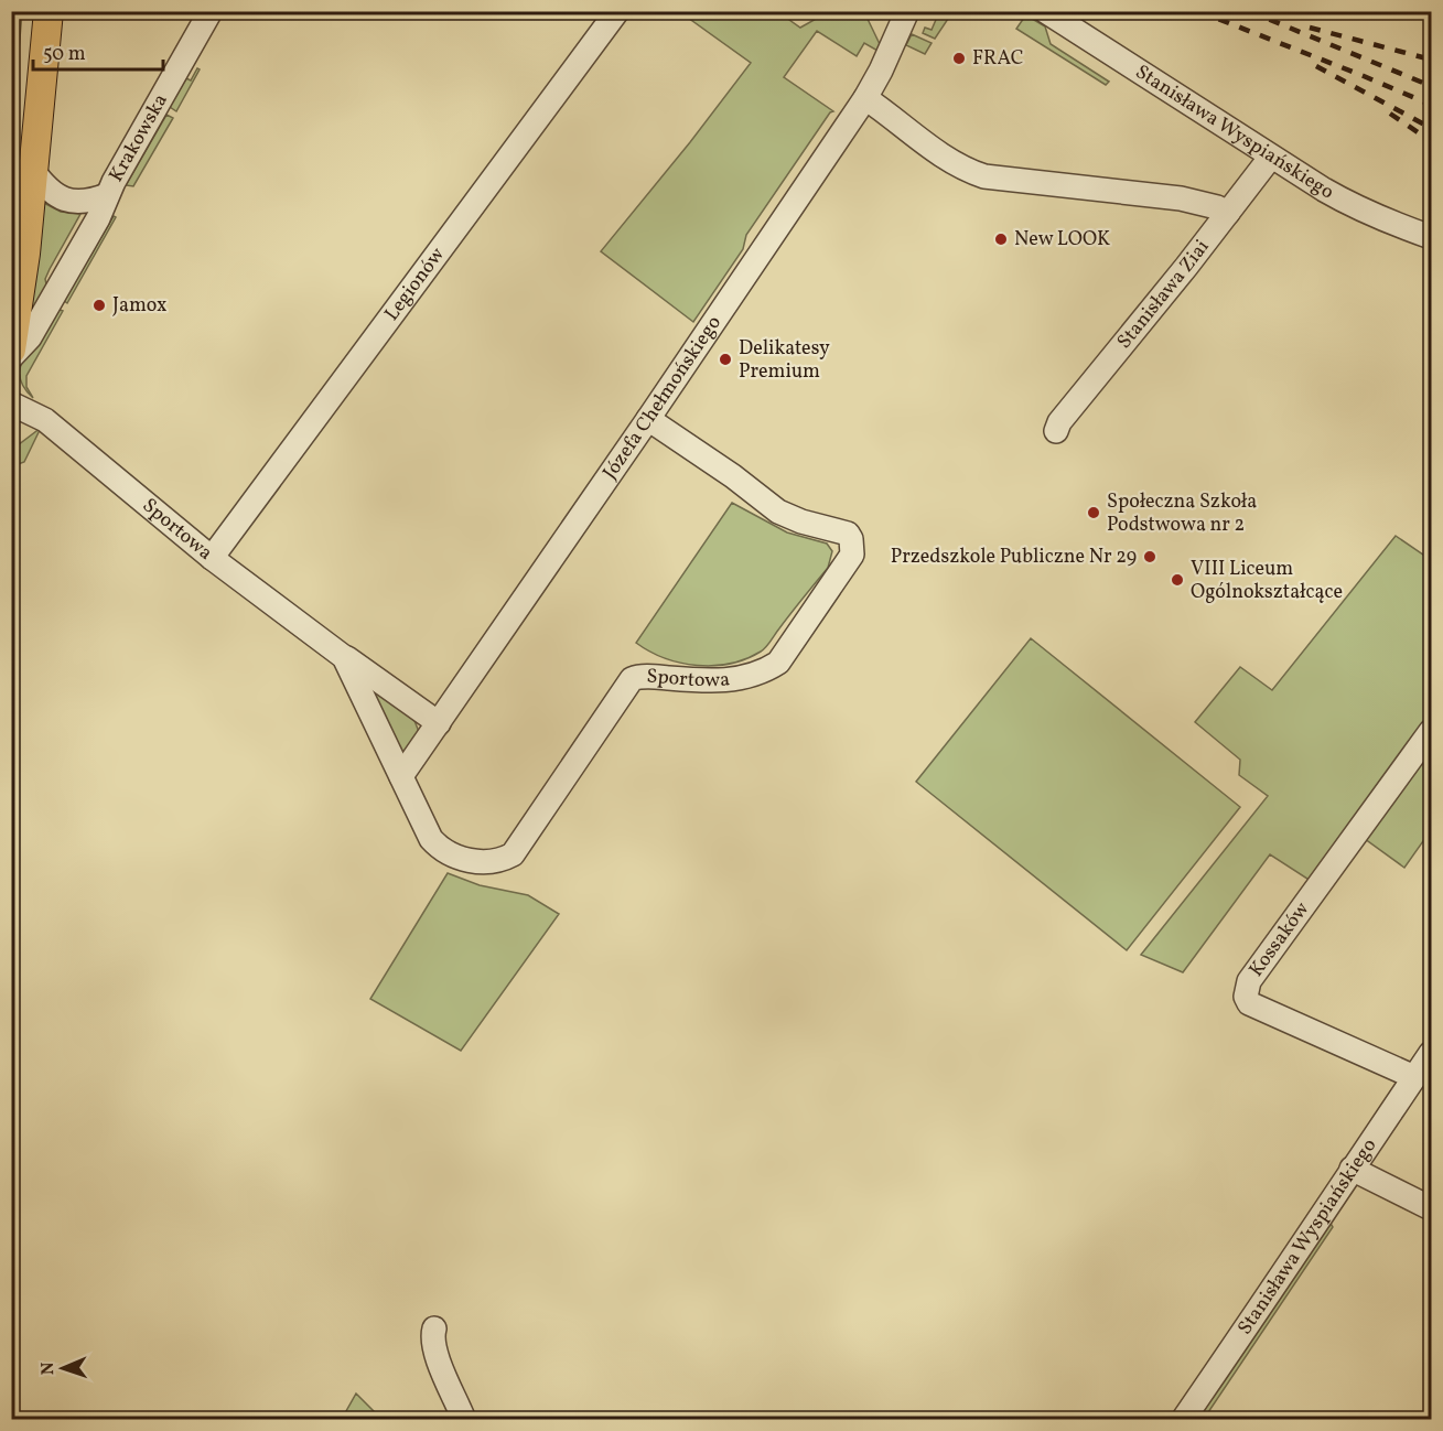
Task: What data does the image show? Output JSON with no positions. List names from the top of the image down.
{
  "streets": {
    "street": [
      "Stanisława Wyspiańskiego",
      "Krakowska",
      "Legionów",
      "Stanisława Ziai",
      "Józefa Chełmońskiego",
      "Sportowa",
      "Kossaków"
    ]
  },
  "crossings": [
    ["Stanisława Wyspiańskiego", "Stanisława Ziai"],
    ["Stanisława Wyspiańskiego", "Kossaków"],
    ["Legionów", "Sportowa"],
    ["Józefa Chełmońskiego", "Sportowa"]
  ],
  "places": [
    "FRAC",
    "New LOOK",
    "Jamox",
    "Delikatesy Premium",
    "Społeczna Szkoła Podstwowa nr 2",
    "Przedszkole Publiczne Nr 29",
    "VIII Liceum Ogólnokształcące"
  ],
  "scale_bar": "50 m",
  "north": "left"
}
